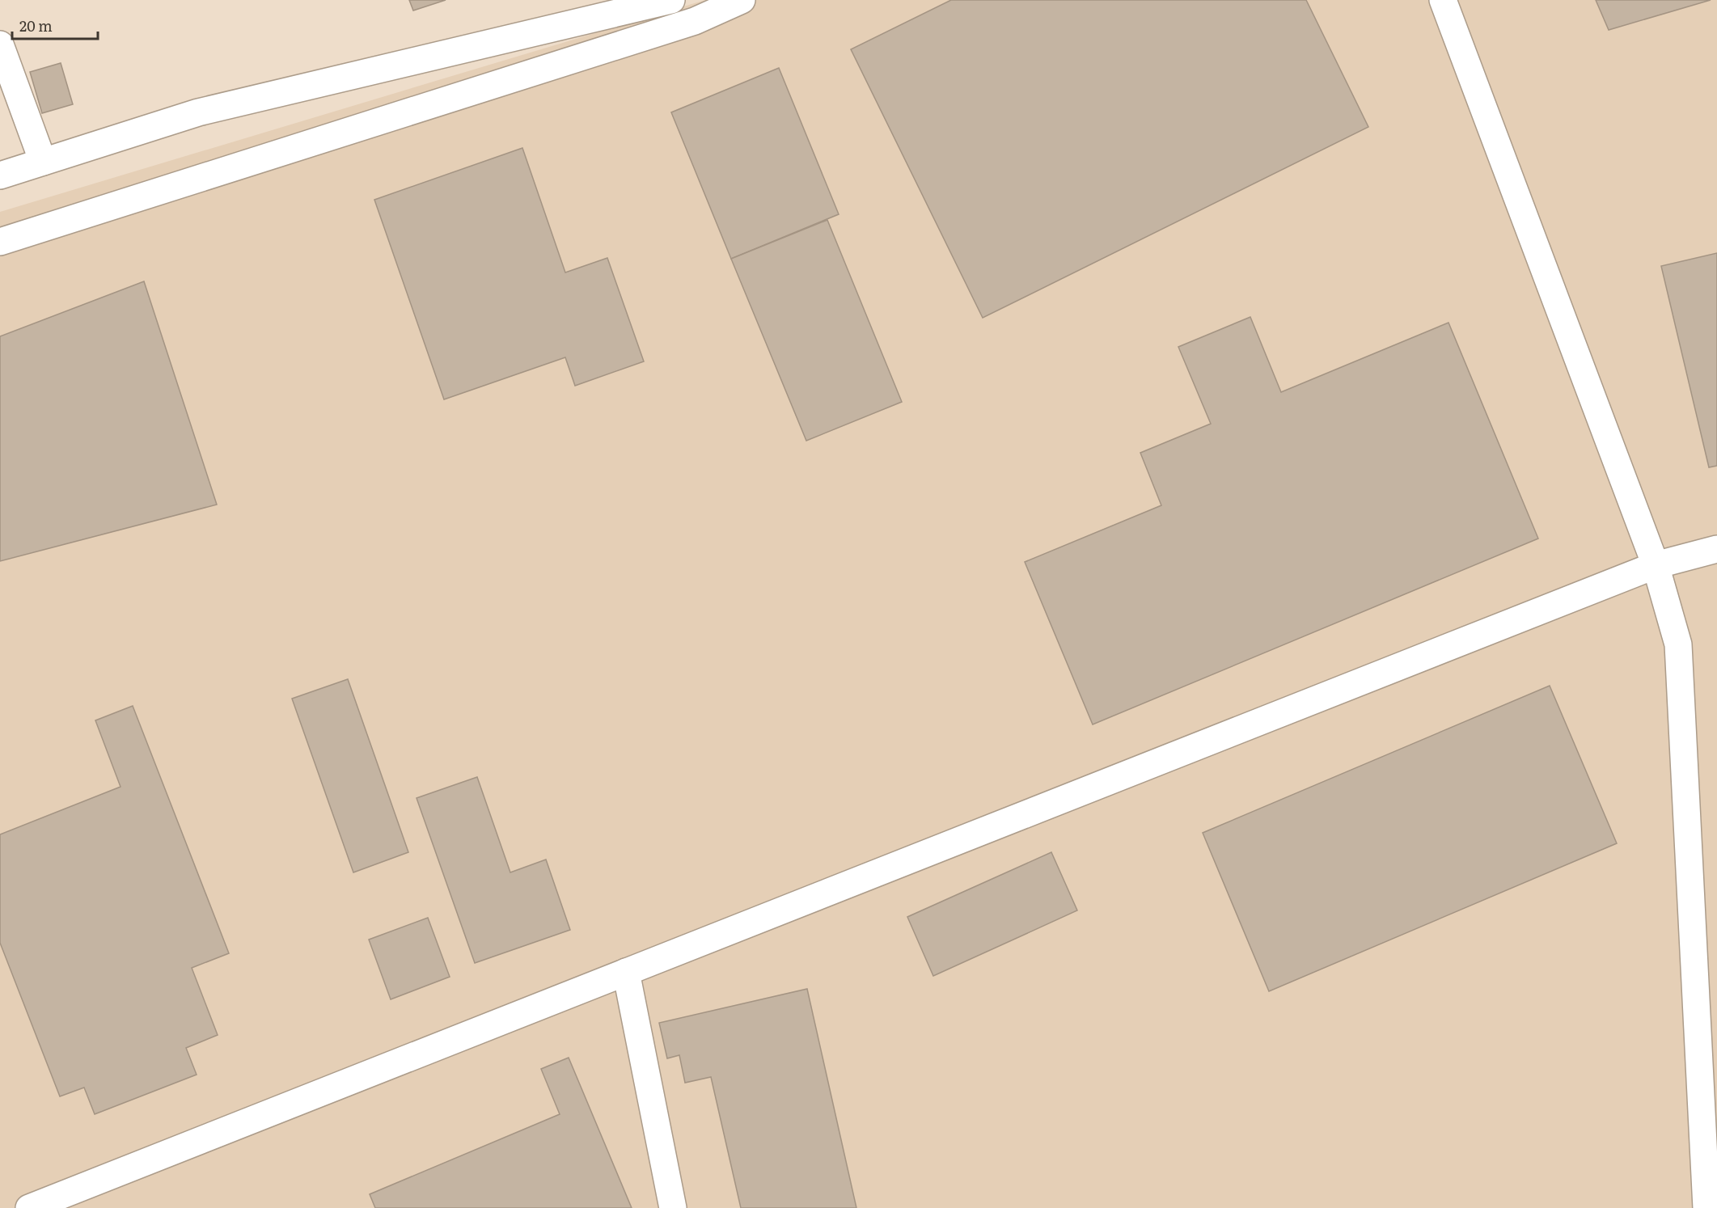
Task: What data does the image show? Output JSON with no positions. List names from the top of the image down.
{
  "scale_bar": "20 m"
}
